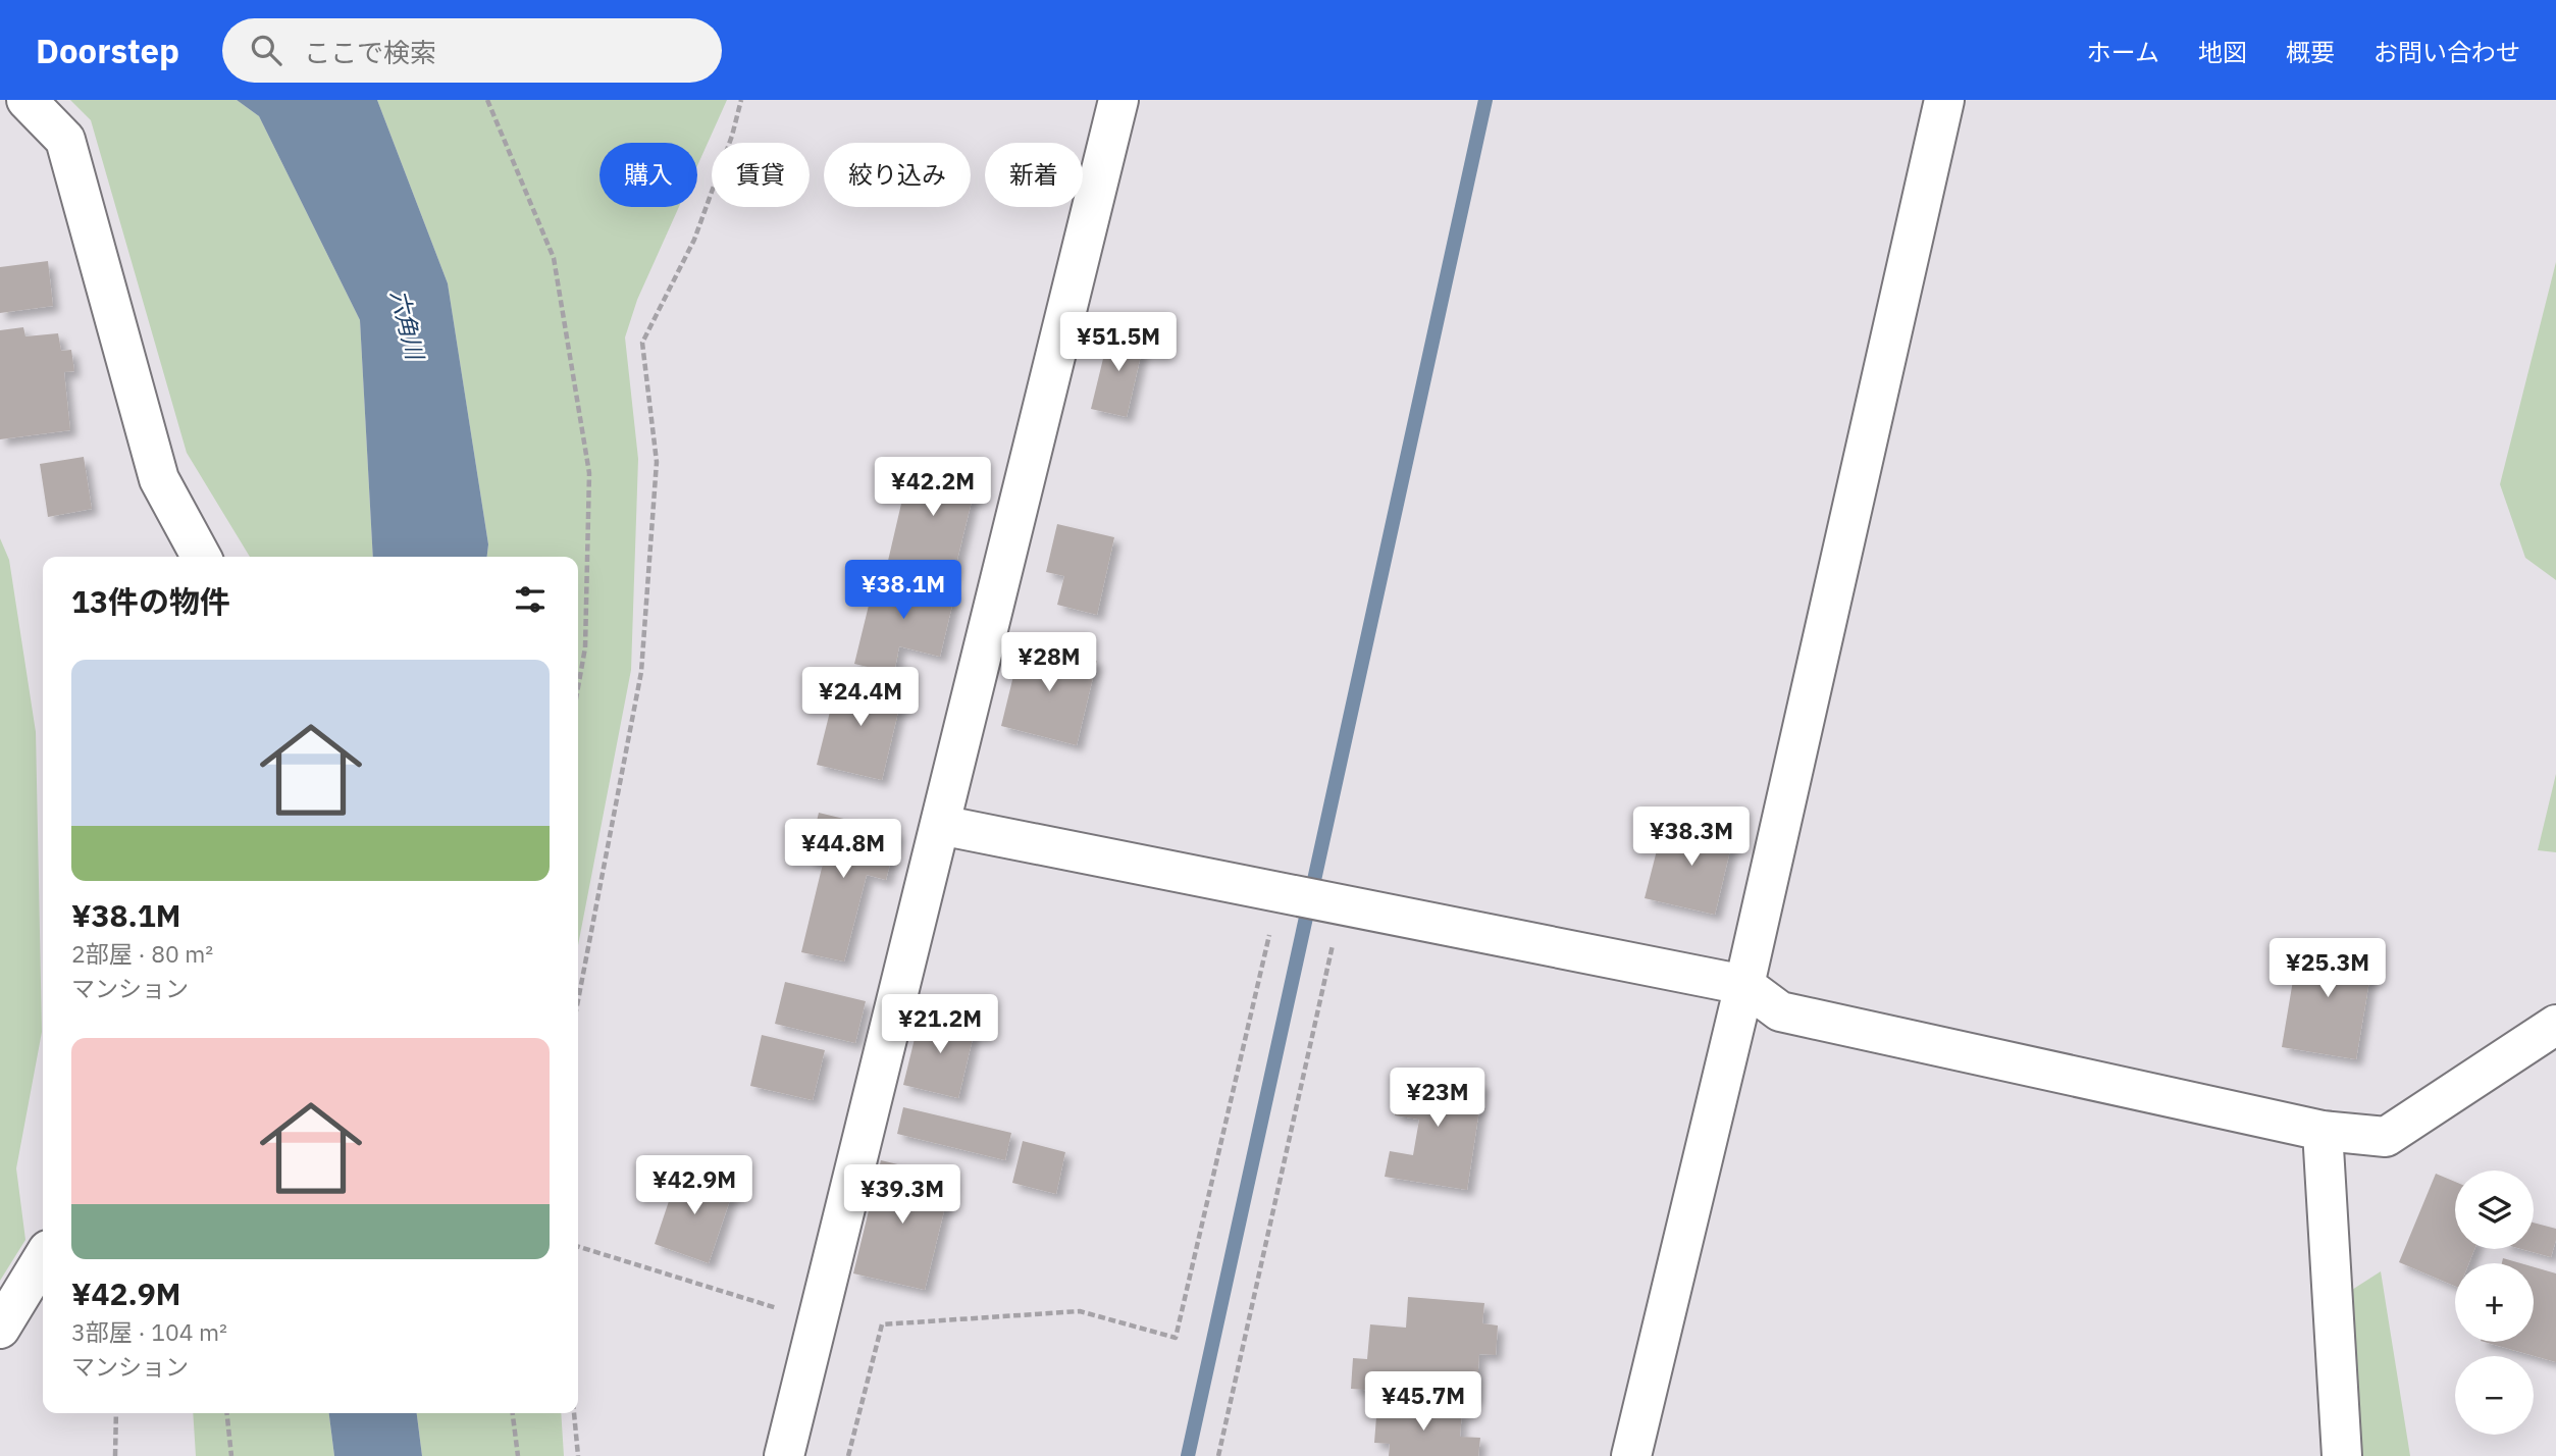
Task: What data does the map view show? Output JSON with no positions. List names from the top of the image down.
{
  "water": ["六角川"],
  "page": {
    "header": "Doorstep",
    "search": "ここで検索",
    "nav": [
      "ホーム",
      "地図",
      "概要",
      "お問い合わせ"
    ],
    "chip": [
      "購入",
      "賃貸",
      "絞り込み",
      "新着"
    ],
    "price": [
      "¥51.5M",
      "¥42.2M",
      "¥38.1M",
      "¥28M",
      "¥24.4M",
      "¥38.3M",
      "¥44.8M",
      "¥25.3M",
      "¥21.2M",
      "¥23M",
      "¥42.9M",
      "¥39.3M",
      "¥45.7M"
    ],
    "heading": "13件の物件",
    "list": [
      {
        "name": "¥38.1M",
        "note": "2部屋 · 80 m² · マンション"
      },
      {
        "name": "¥42.9M",
        "note": "3部屋 · 104 m² · マンション"
      }
    ],
    "map_buttons": ["+", "−"]
  }
}
